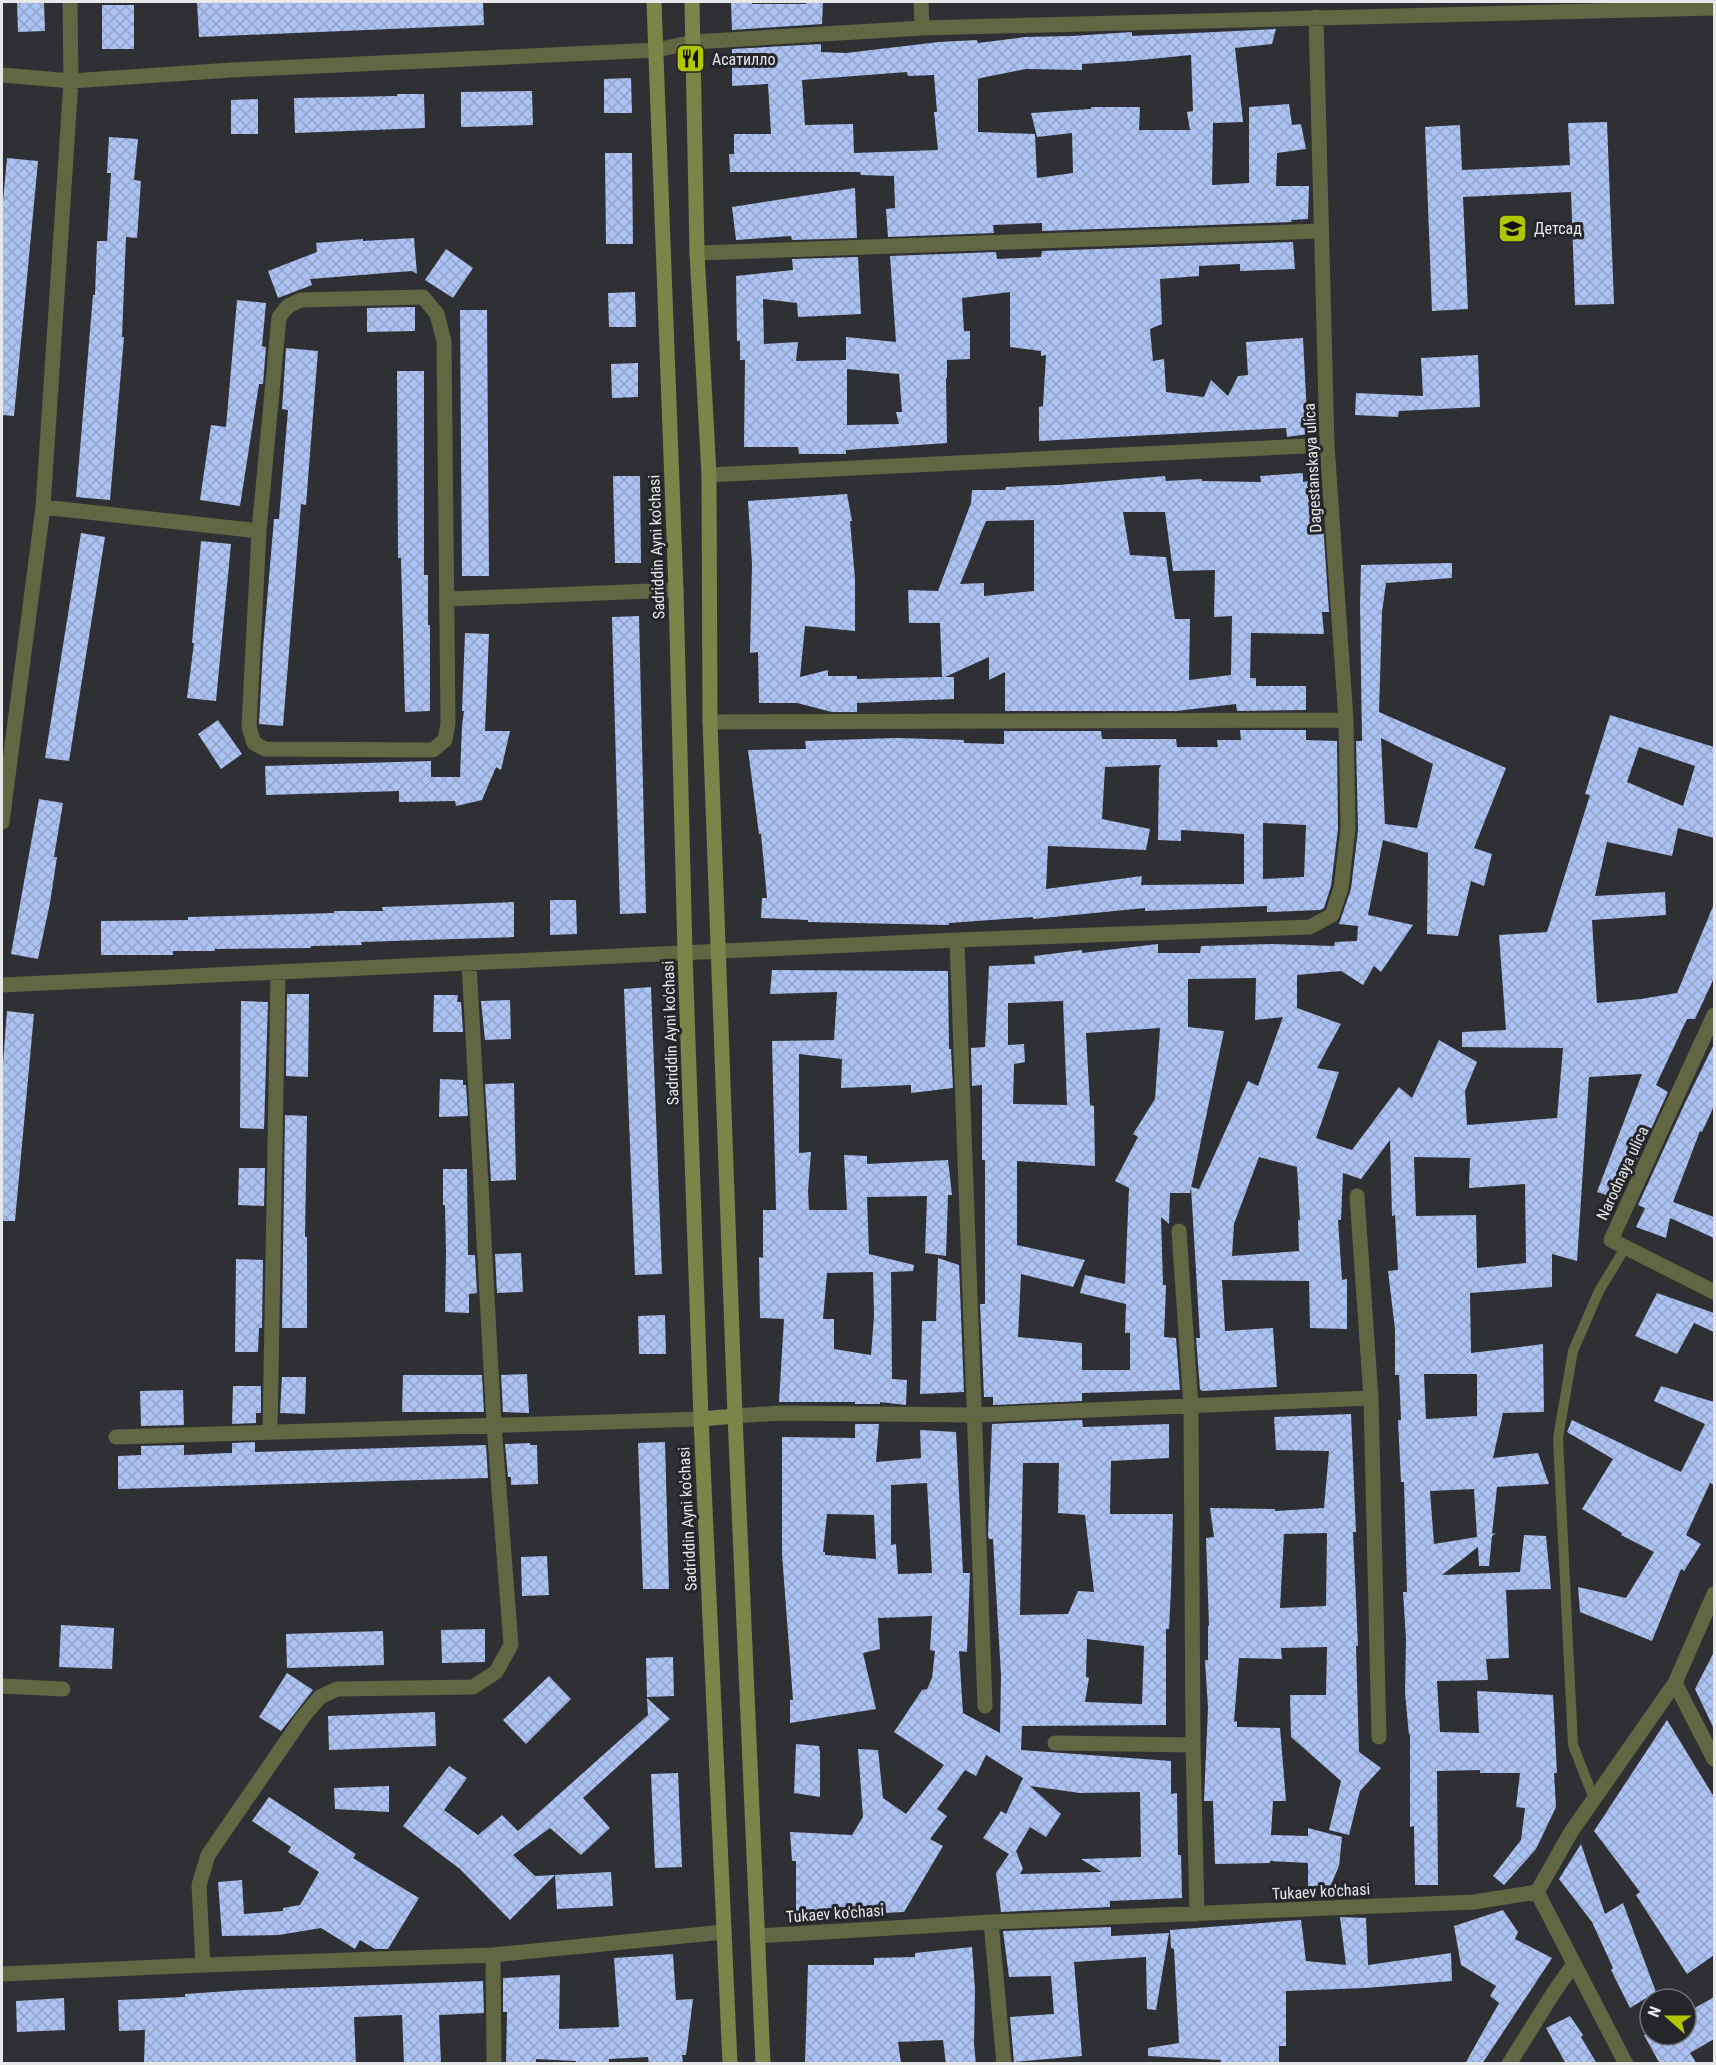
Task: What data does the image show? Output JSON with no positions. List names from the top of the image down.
{
  "streets": {
    "main road": ["Sadriddin Ayni ko'chasi"],
    "street": ["Dagestanskaya ulica", "Narodnaya ulica", "Tukaev ko'chasi"]
  },
  "places": {
    "restaurant": ["Асатилло"],
    "school or university": ["Детсад"]
  },
  "north": "left"
}
